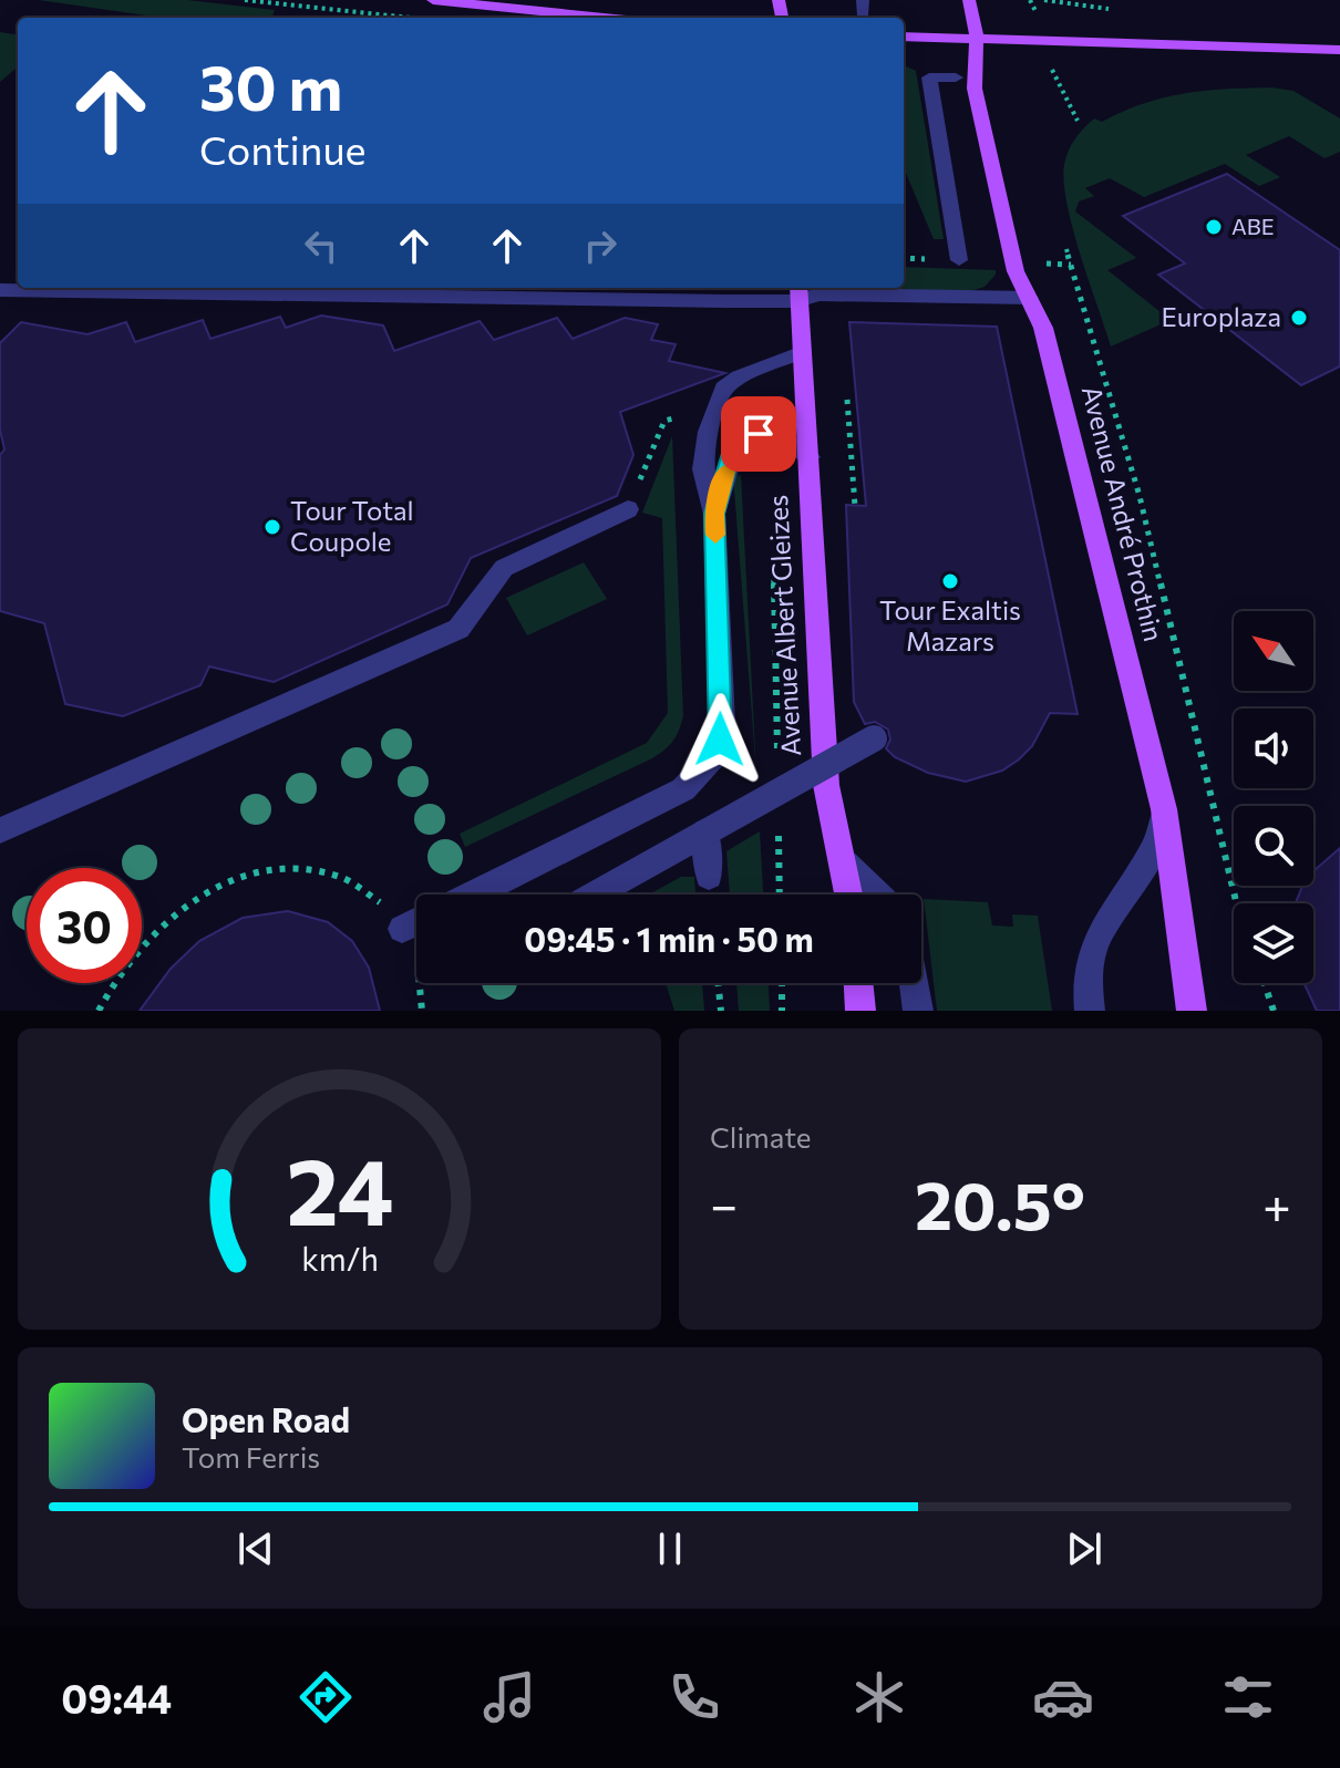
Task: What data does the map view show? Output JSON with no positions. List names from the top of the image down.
{
  "streets": {
    "main road": ["Avenue André Prothin", "Avenue Albert Gleizes"]
  },
  "places": [
    "ABE",
    "Europlaza",
    "Tour Total Coupole",
    "Tour Exaltis Mazars"
  ],
  "north": "top left",
  "page": {
    "turn": ["30 m", "Continue"],
    "limit": "30",
    "trip": "09:45 · 1 min · 50 m",
    "tile": "Climate",
    "heat": ["−", "20.5°", "+"],
    "song": ["Open Road", "Tom Ferris"],
    "tabs": "09:44",
    "gauge": ["24", "km/h"]
  }
}
